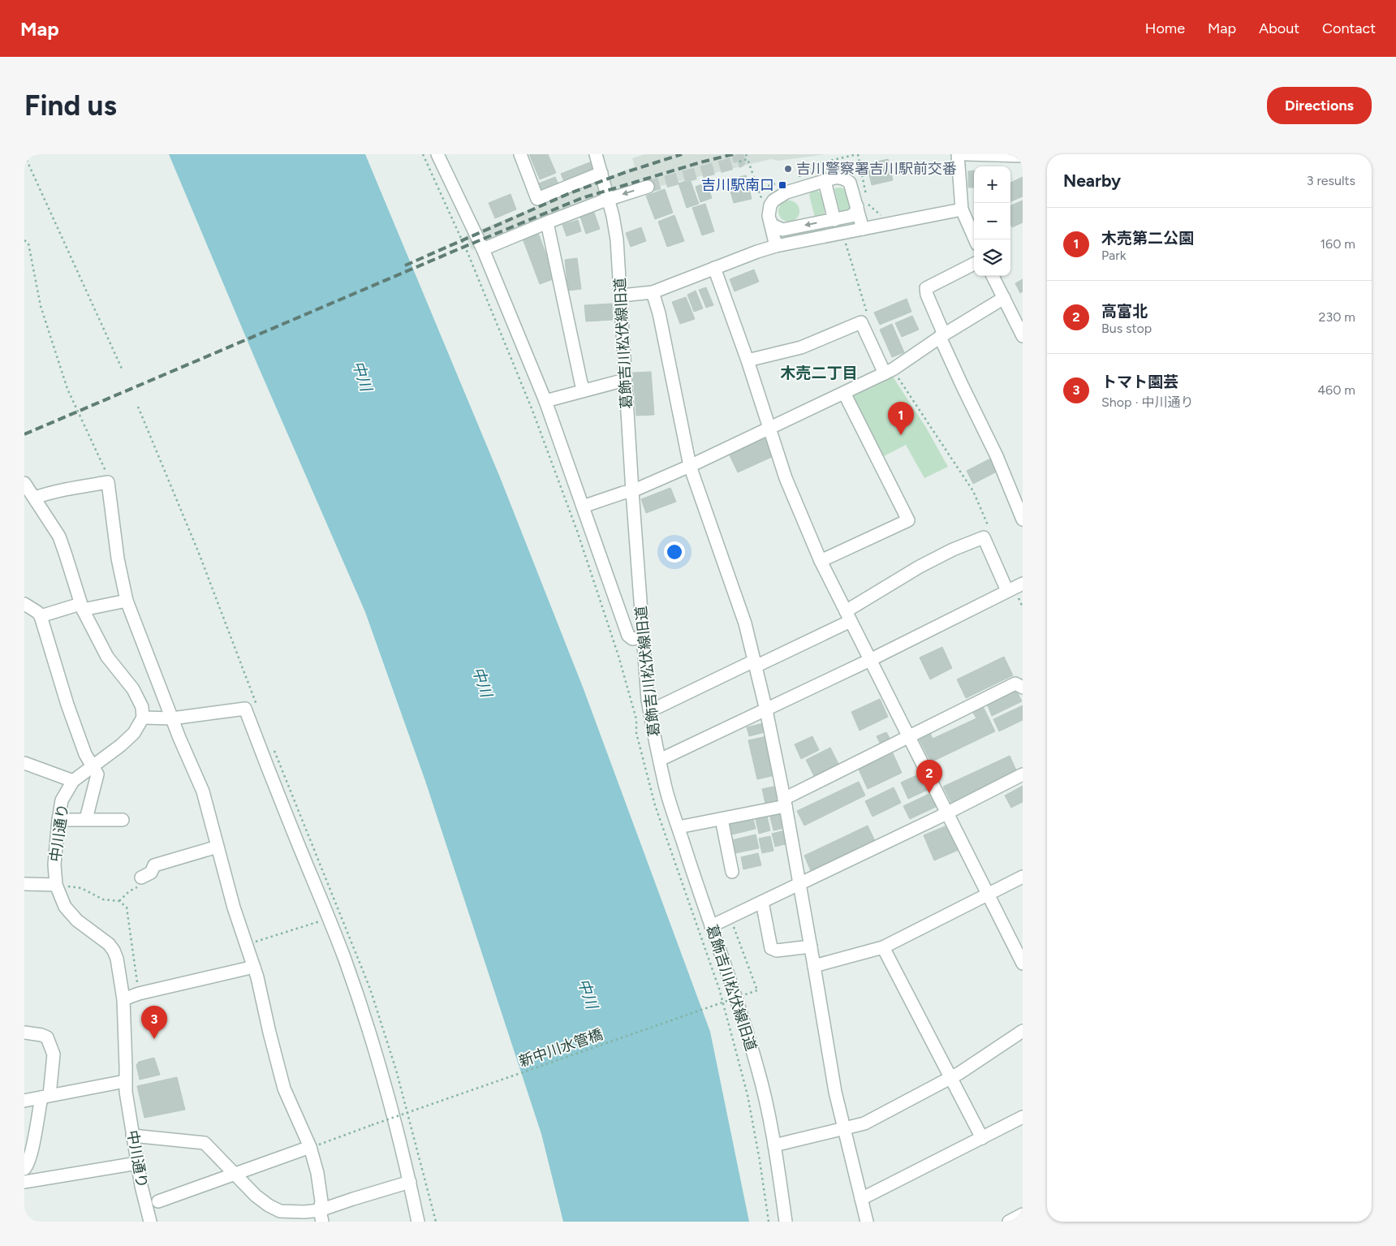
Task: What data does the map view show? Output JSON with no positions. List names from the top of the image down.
{
  "streets": {
    "street": ["葛飾吉川松伏線旧道", "中川通り"],
    "path": ["新中川水管橋"]
  },
  "districts": ["木売二丁目"],
  "water": ["中川"],
  "places": {
    "other": ["吉川警察署吉川駅前交番"],
    "transit": ["吉川駅南口"]
  },
  "page": {
    "header": "Map",
    "nav": [
      "Home",
      "Map",
      "About",
      "Contact"
    ],
    "buttons": "Directions",
    "title": "Find us",
    "heading": ["Nearby", "3 results"],
    "map_buttons": ["+", "−"],
    "list": [
      {
        "mark": "1",
        "name": "木売第二公園",
        "note": "Park",
        "value": "160 m"
      },
      {
        "mark": "2",
        "name": "高富北",
        "note": "Bus stop",
        "value": "230 m"
      },
      {
        "mark": "3",
        "name": "トマト園芸",
        "note": "Shop · 中川通り",
        "value": "460 m"
      }
    ],
    "pins": ["1", "2", "3"]
  }
}
